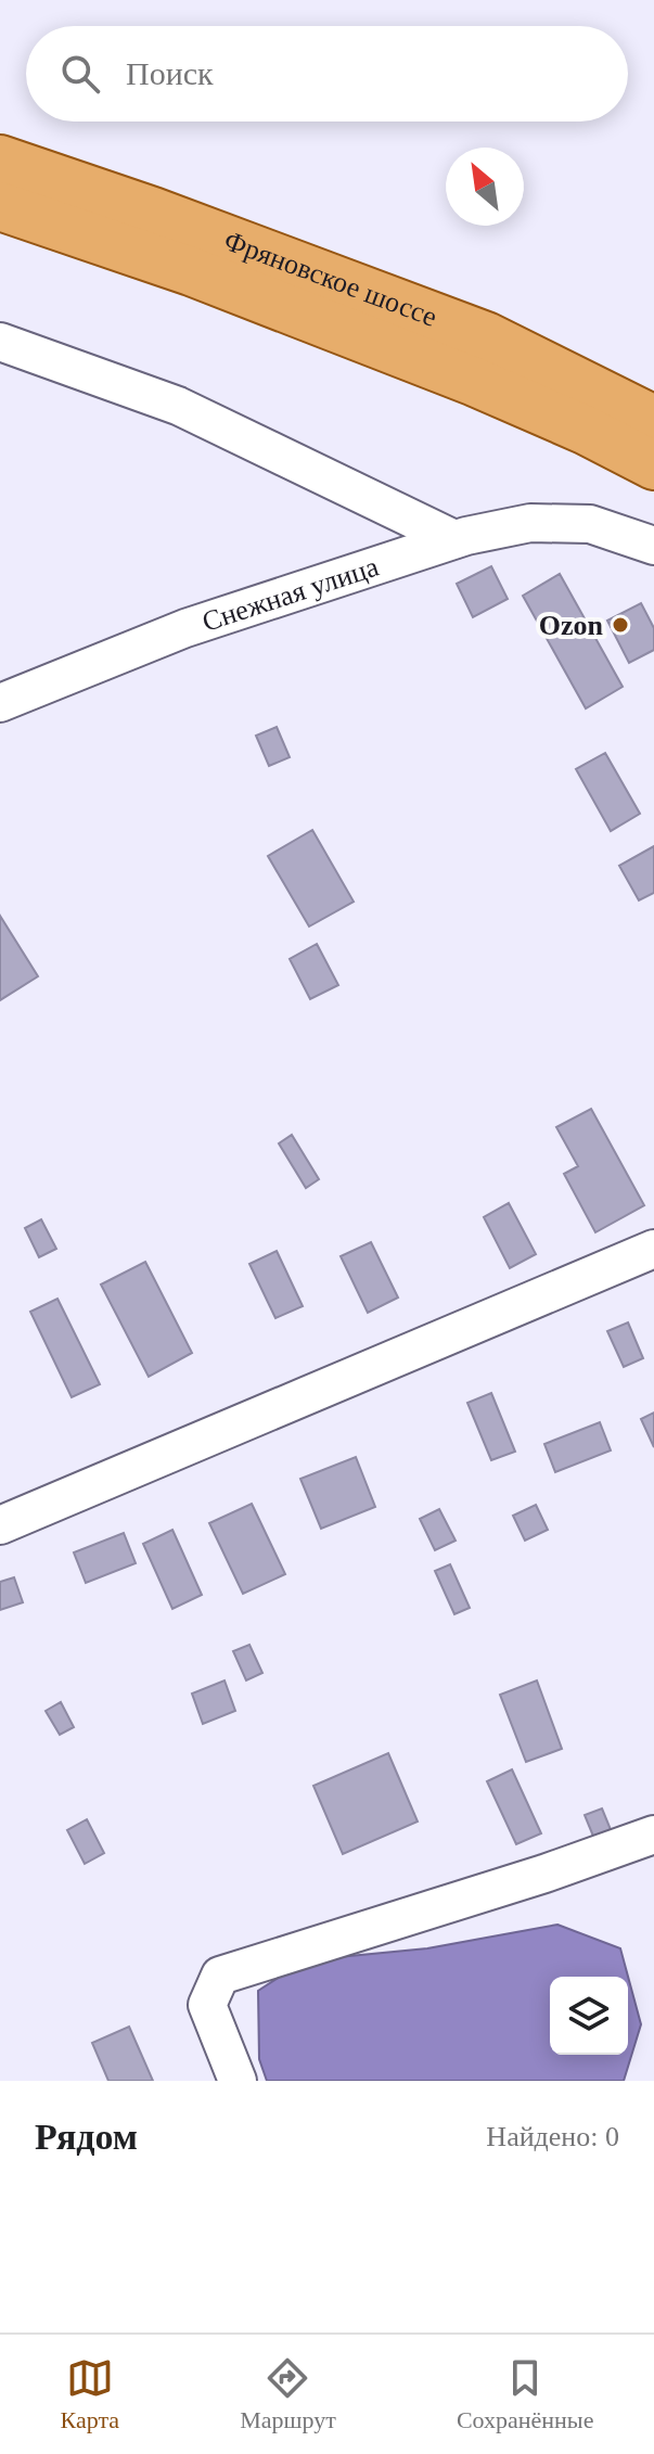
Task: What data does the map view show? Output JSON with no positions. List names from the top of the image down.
{
  "streets": {
    "main road": ["Фряновское шоссе"],
    "street": ["Снежная улица"]
  },
  "places": ["Ozon"],
  "north": "top left",
  "page": {
    "search": "Поиск",
    "heading": ["Рядом", "Найдено: 0"],
    "nav": ["Карта", "Маршрут", "Сохранённые"]
  }
}
